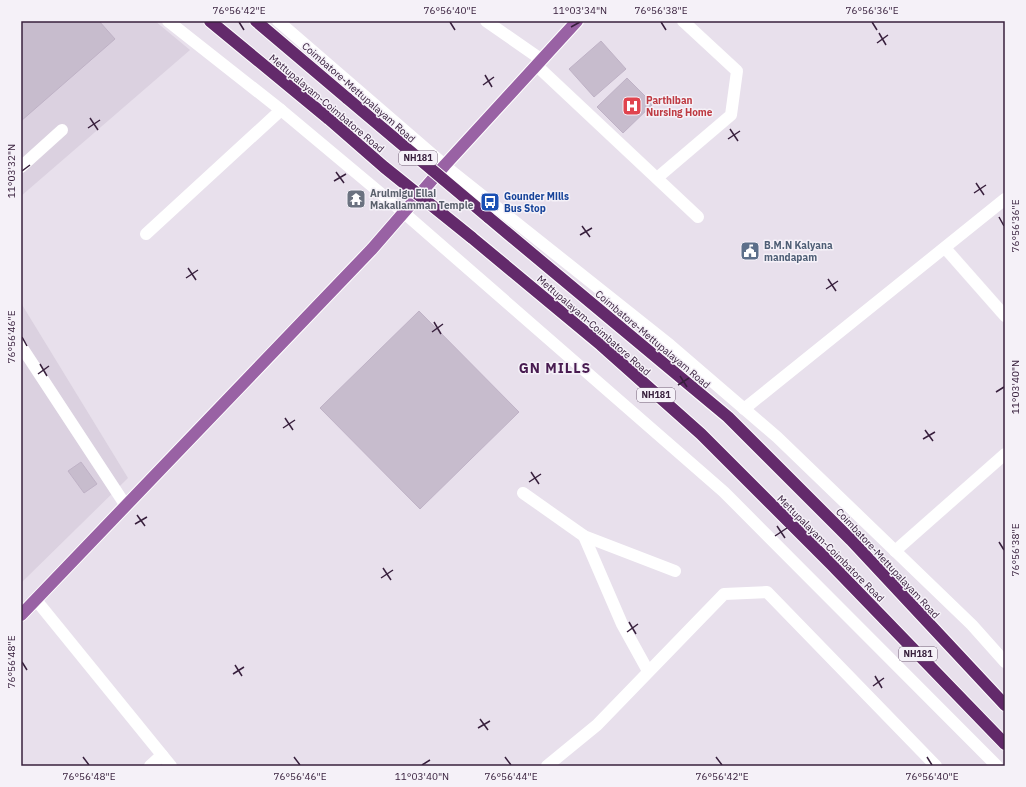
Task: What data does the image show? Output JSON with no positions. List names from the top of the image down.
{
  "streets": {
    "highway": ["Coimbatore-Mettupalayam Road", "Mettupalayam-Coimbatore Road", "NH181"]
  },
  "districts": ["GN MILLS"],
  "places": {
    "hospital": ["Parthiban Nursing Home"],
    "temple": ["Arulmigu Ellai Makaliamman Temple"],
    "bus stop": ["Gounder Mills Bus Stop"],
    "public building": ["B.M.N Kalyana mandapam"]
  },
  "coordinates": [
    "76°56'42\"E",
    "76°56'40\"E",
    "11°03'34\"N",
    "76°56'38\"E",
    "76°56'36\"E",
    "11°03'32\"N",
    "76°56'46\"E",
    "11°03'40\"N",
    "76°56'48\"E",
    "76°56'44\"E"
  ]
}
